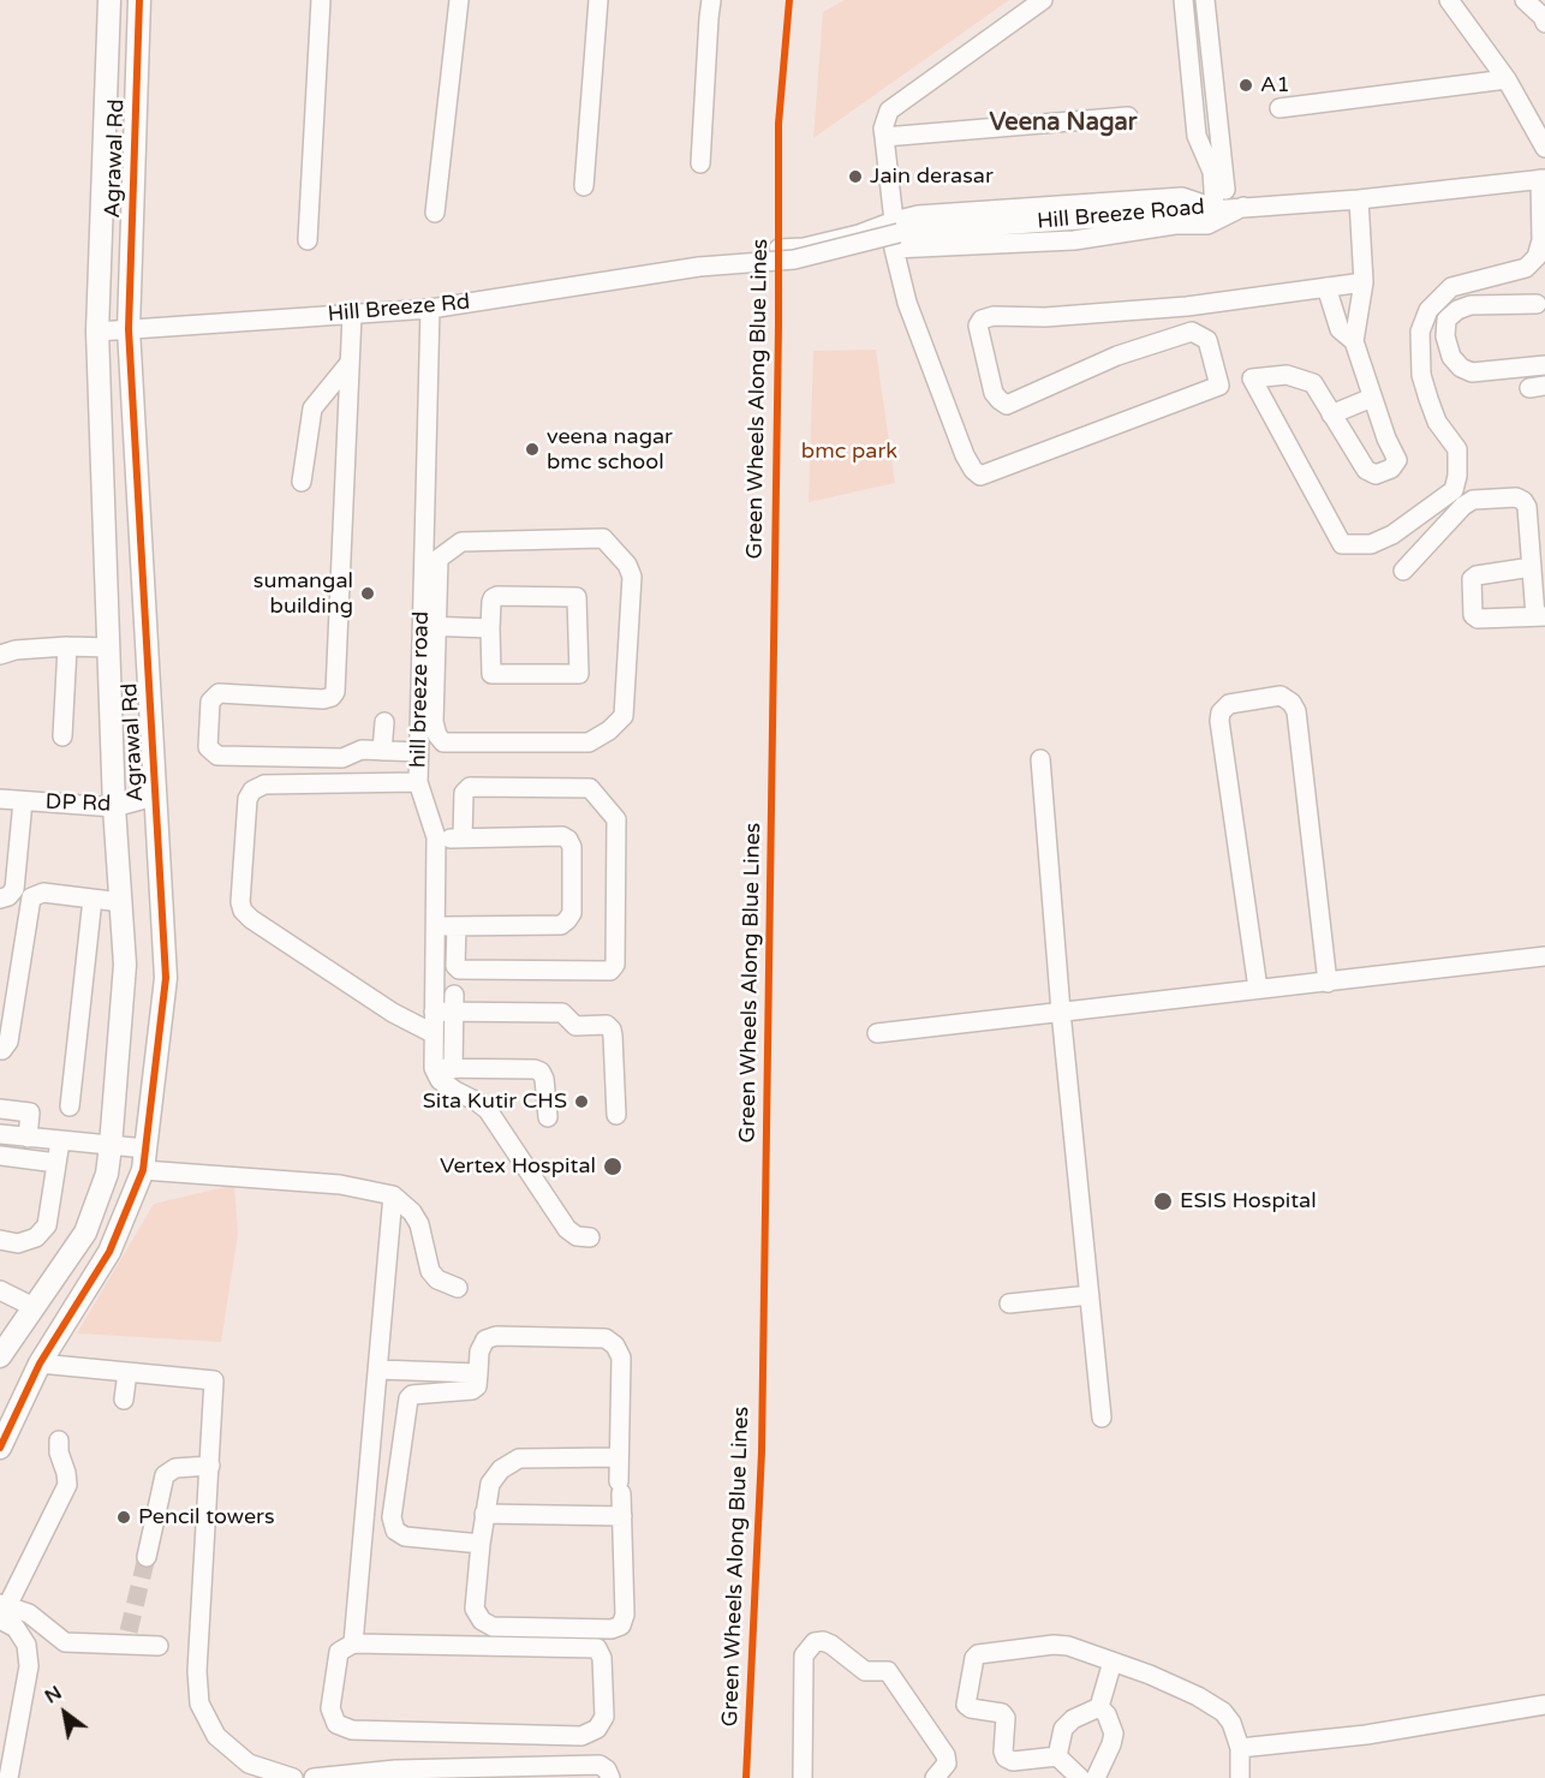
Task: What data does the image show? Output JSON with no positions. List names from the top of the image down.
{
  "streets": {
    "street": [
      "Agrawal Rd",
      "Hill Breeze Road",
      "Hill Breeze Rd",
      "hill breeze road",
      "DP Rd"
    ],
    "cycle path": ["Green Wheels Along Blue Lines"]
  },
  "crossings": [
    ["Agrawal Rd", "Hill Breeze Rd"],
    ["Agrawal Rd", "DP Rd"],
    ["Hill Breeze Road", "Hill Breeze Rd"],
    ["Hill Breeze Rd", "hill breeze road"]
  ],
  "districts": ["Veena Nagar"],
  "parks": ["bmc park"],
  "places": [
    "A1",
    "Jain derasar",
    "veena nagar bmc school",
    "sumangal building",
    "Sita Kutir CHS",
    "Vertex Hospital",
    "ESIS Hospital",
    "Pencil towers"
  ],
  "north": "top left"
}
